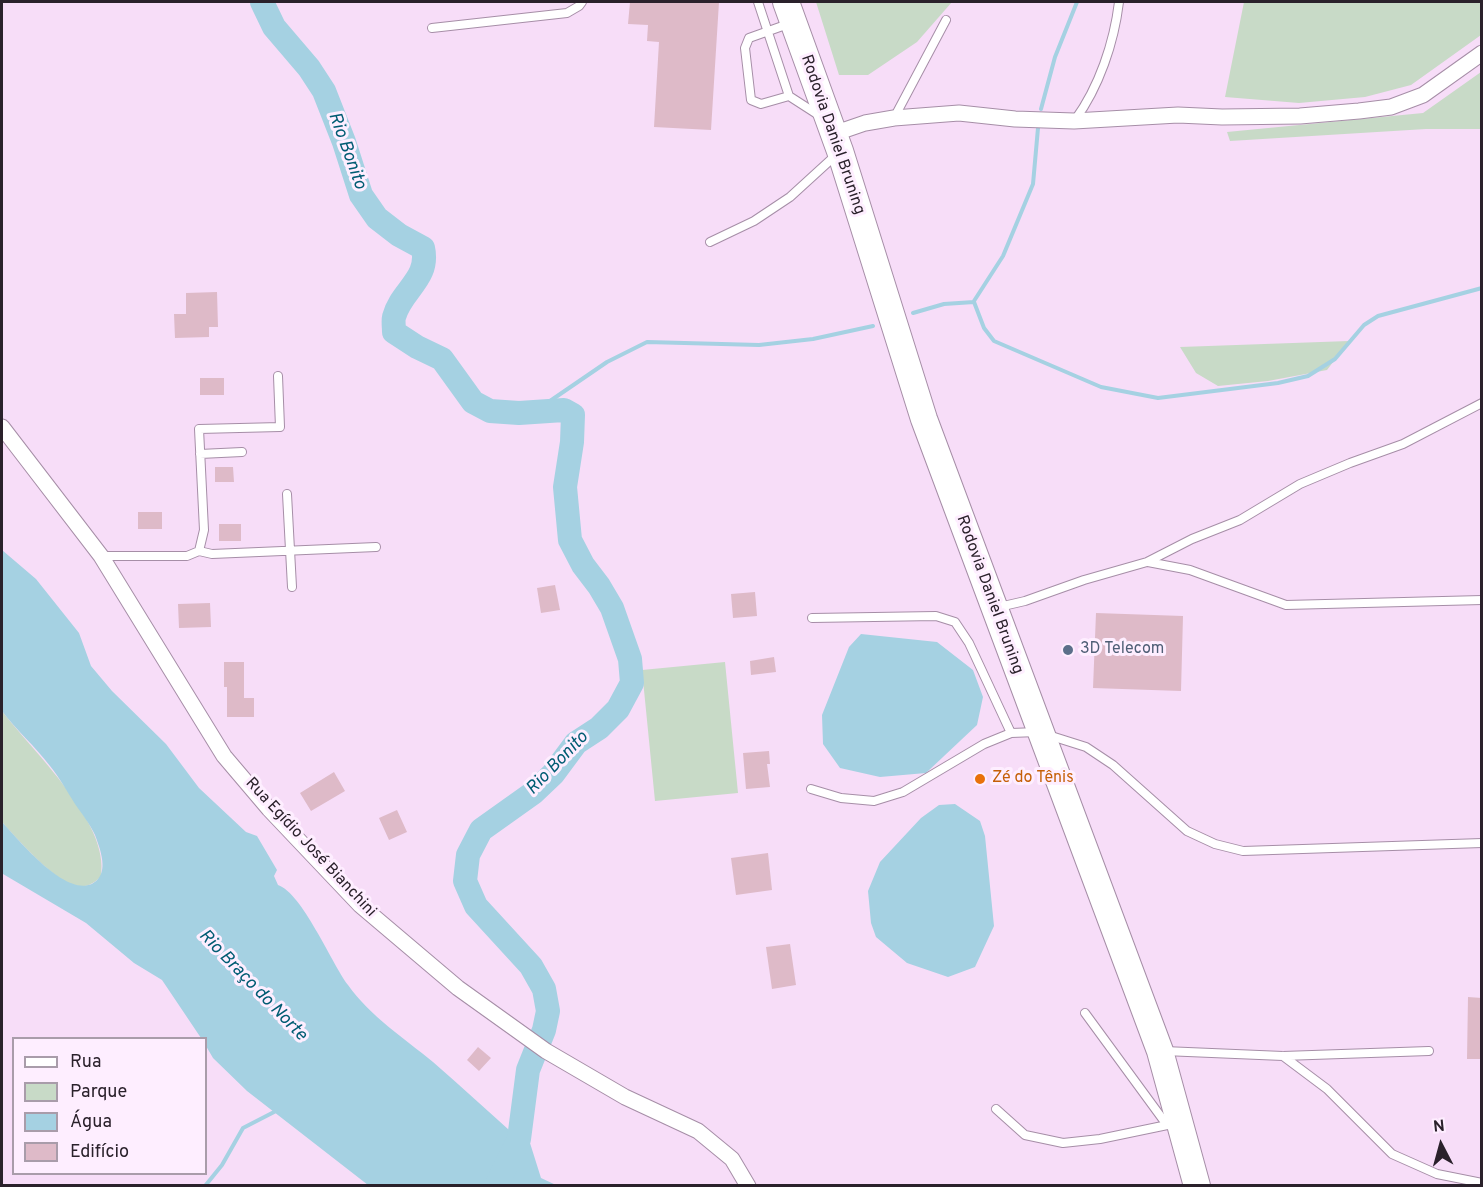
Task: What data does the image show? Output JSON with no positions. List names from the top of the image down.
{
  "streets": {
    "main road": ["Rodovia Daniel Bruning"],
    "street": ["Rua Egídio José Bianchini"]
  },
  "water": ["Rio Bonito", "Rio Braço do Norte"],
  "places": ["3D Telecom", "Zé do Tênis"],
  "legend": [
    "Rua",
    "Parque",
    "Água",
    "Edifício"
  ],
  "north": "top"
}
